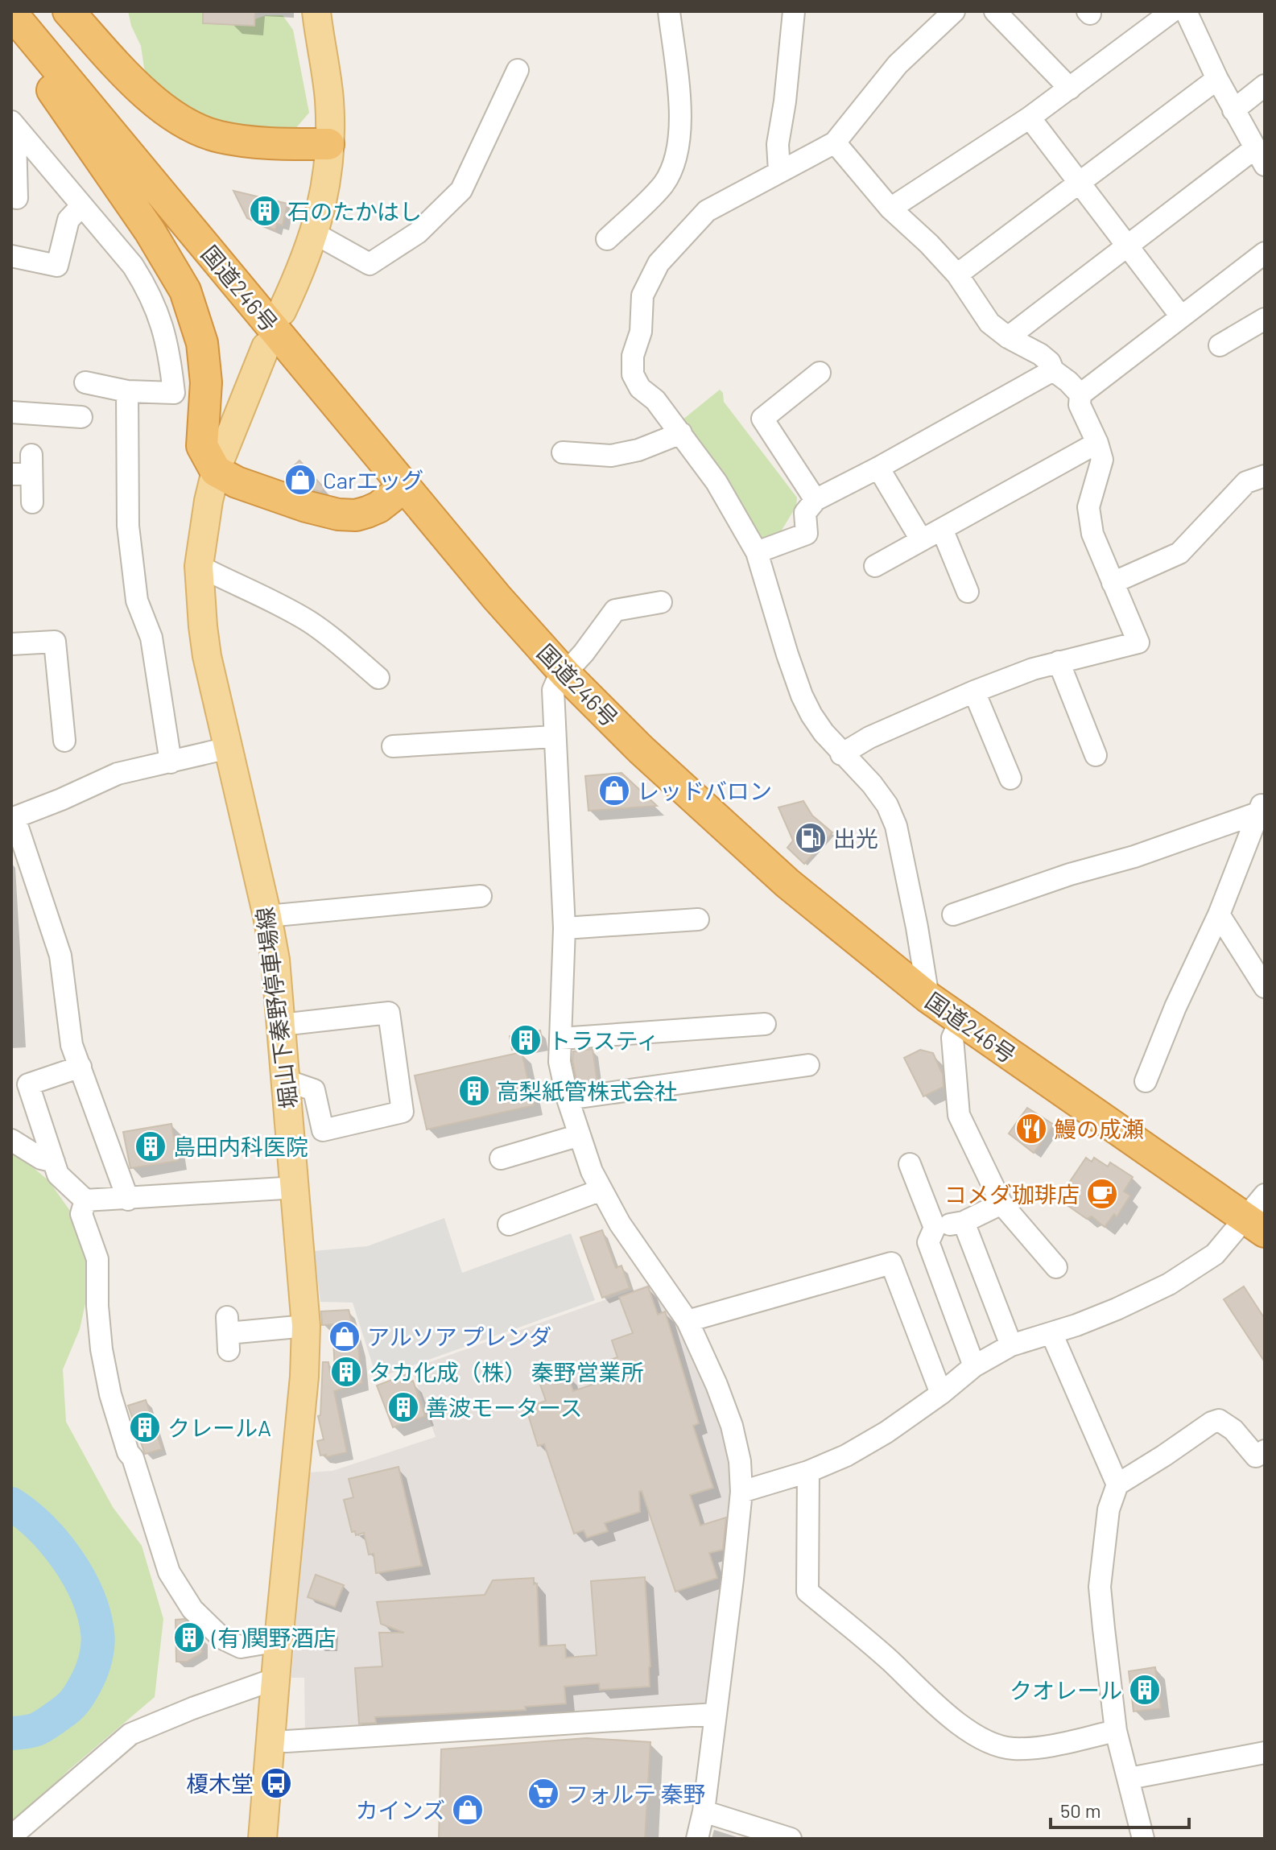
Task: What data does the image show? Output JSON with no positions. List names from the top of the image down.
{
  "streets": {
    "highway": ["国道246号"],
    "main road": ["堀山下秦野停車場線"]
  },
  "places": {
    "building": [
      "石のたかはし",
      "トラスティ",
      "高梨紙管株式会社",
      "島田内科医院",
      "タカ化成（株） 秦野営業所",
      "善波モータース",
      "クレールA",
      "(有)関野酒店",
      "クオレール"
    ],
    "shop": [
      "Carエッグ",
      "レッドバロン",
      "アルソア プレンダ",
      "カインズ"
    ],
    "fuel station": ["出光"],
    "restaurant": ["鰻の成瀬"],
    "cafe": ["コメダ珈琲店"],
    "bus stop": ["榎木堂"],
    "supermarket": ["フォルテ 秦野"]
  },
  "scale_bar": "50 m"
}
